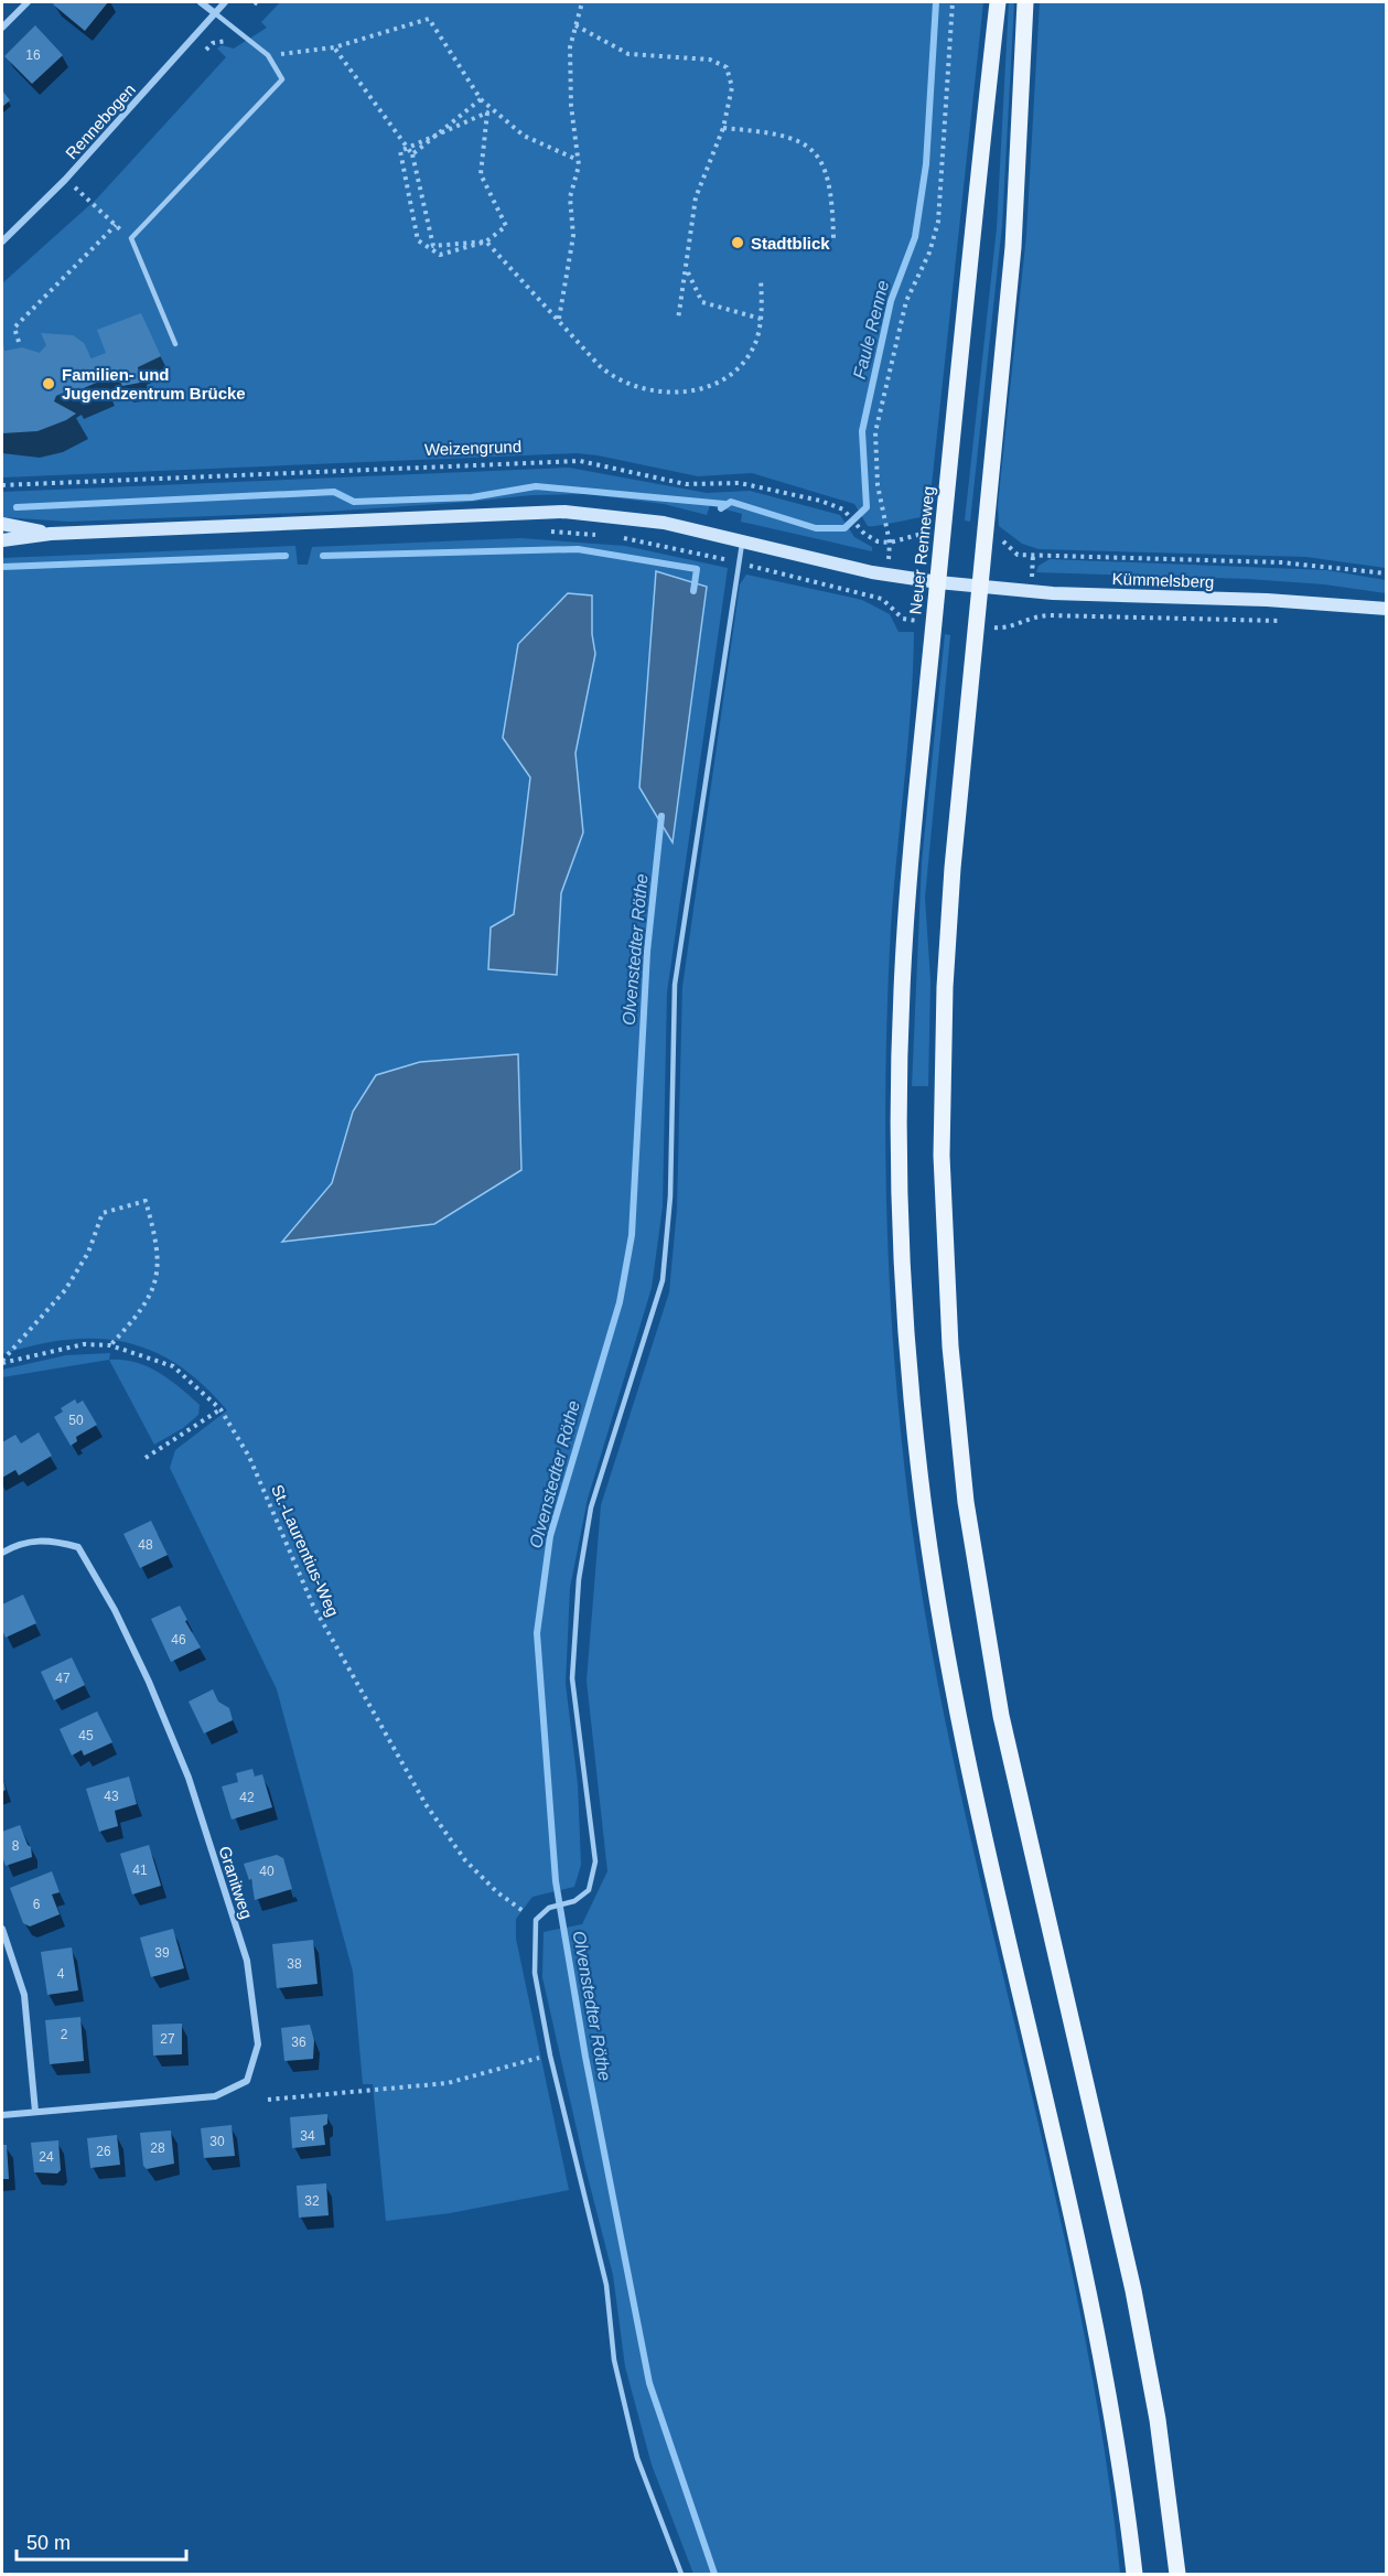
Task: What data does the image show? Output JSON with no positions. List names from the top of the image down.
{
  "streets": {
    "main road": ["Neuer Renneweg", "Kümmelsberg"],
    "street": ["Rennebogen", "Granitweg"],
    "path": ["Weizengrund", "St.-Laurentius-Weg"]
  },
  "crossings": [
    ["Weizengrund", "Neuer Renneweg"],
    ["Neuer Renneweg", "Kümmelsberg"]
  ],
  "water": ["Faule Renne", "Olvenstedter Röthe"],
  "places": ["Stadtblick", "Familien- und Jugendzentrum Brücke"],
  "house_numbers": [
    "16",
    "50",
    "48",
    "46",
    "47",
    "45",
    "43",
    "42",
    "8",
    "41",
    "40",
    "6",
    "39",
    "38",
    "4",
    "2",
    "27",
    "36",
    "34",
    "30",
    "28",
    "26",
    "24",
    "32"
  ],
  "scale_bar": "50 m"
}
